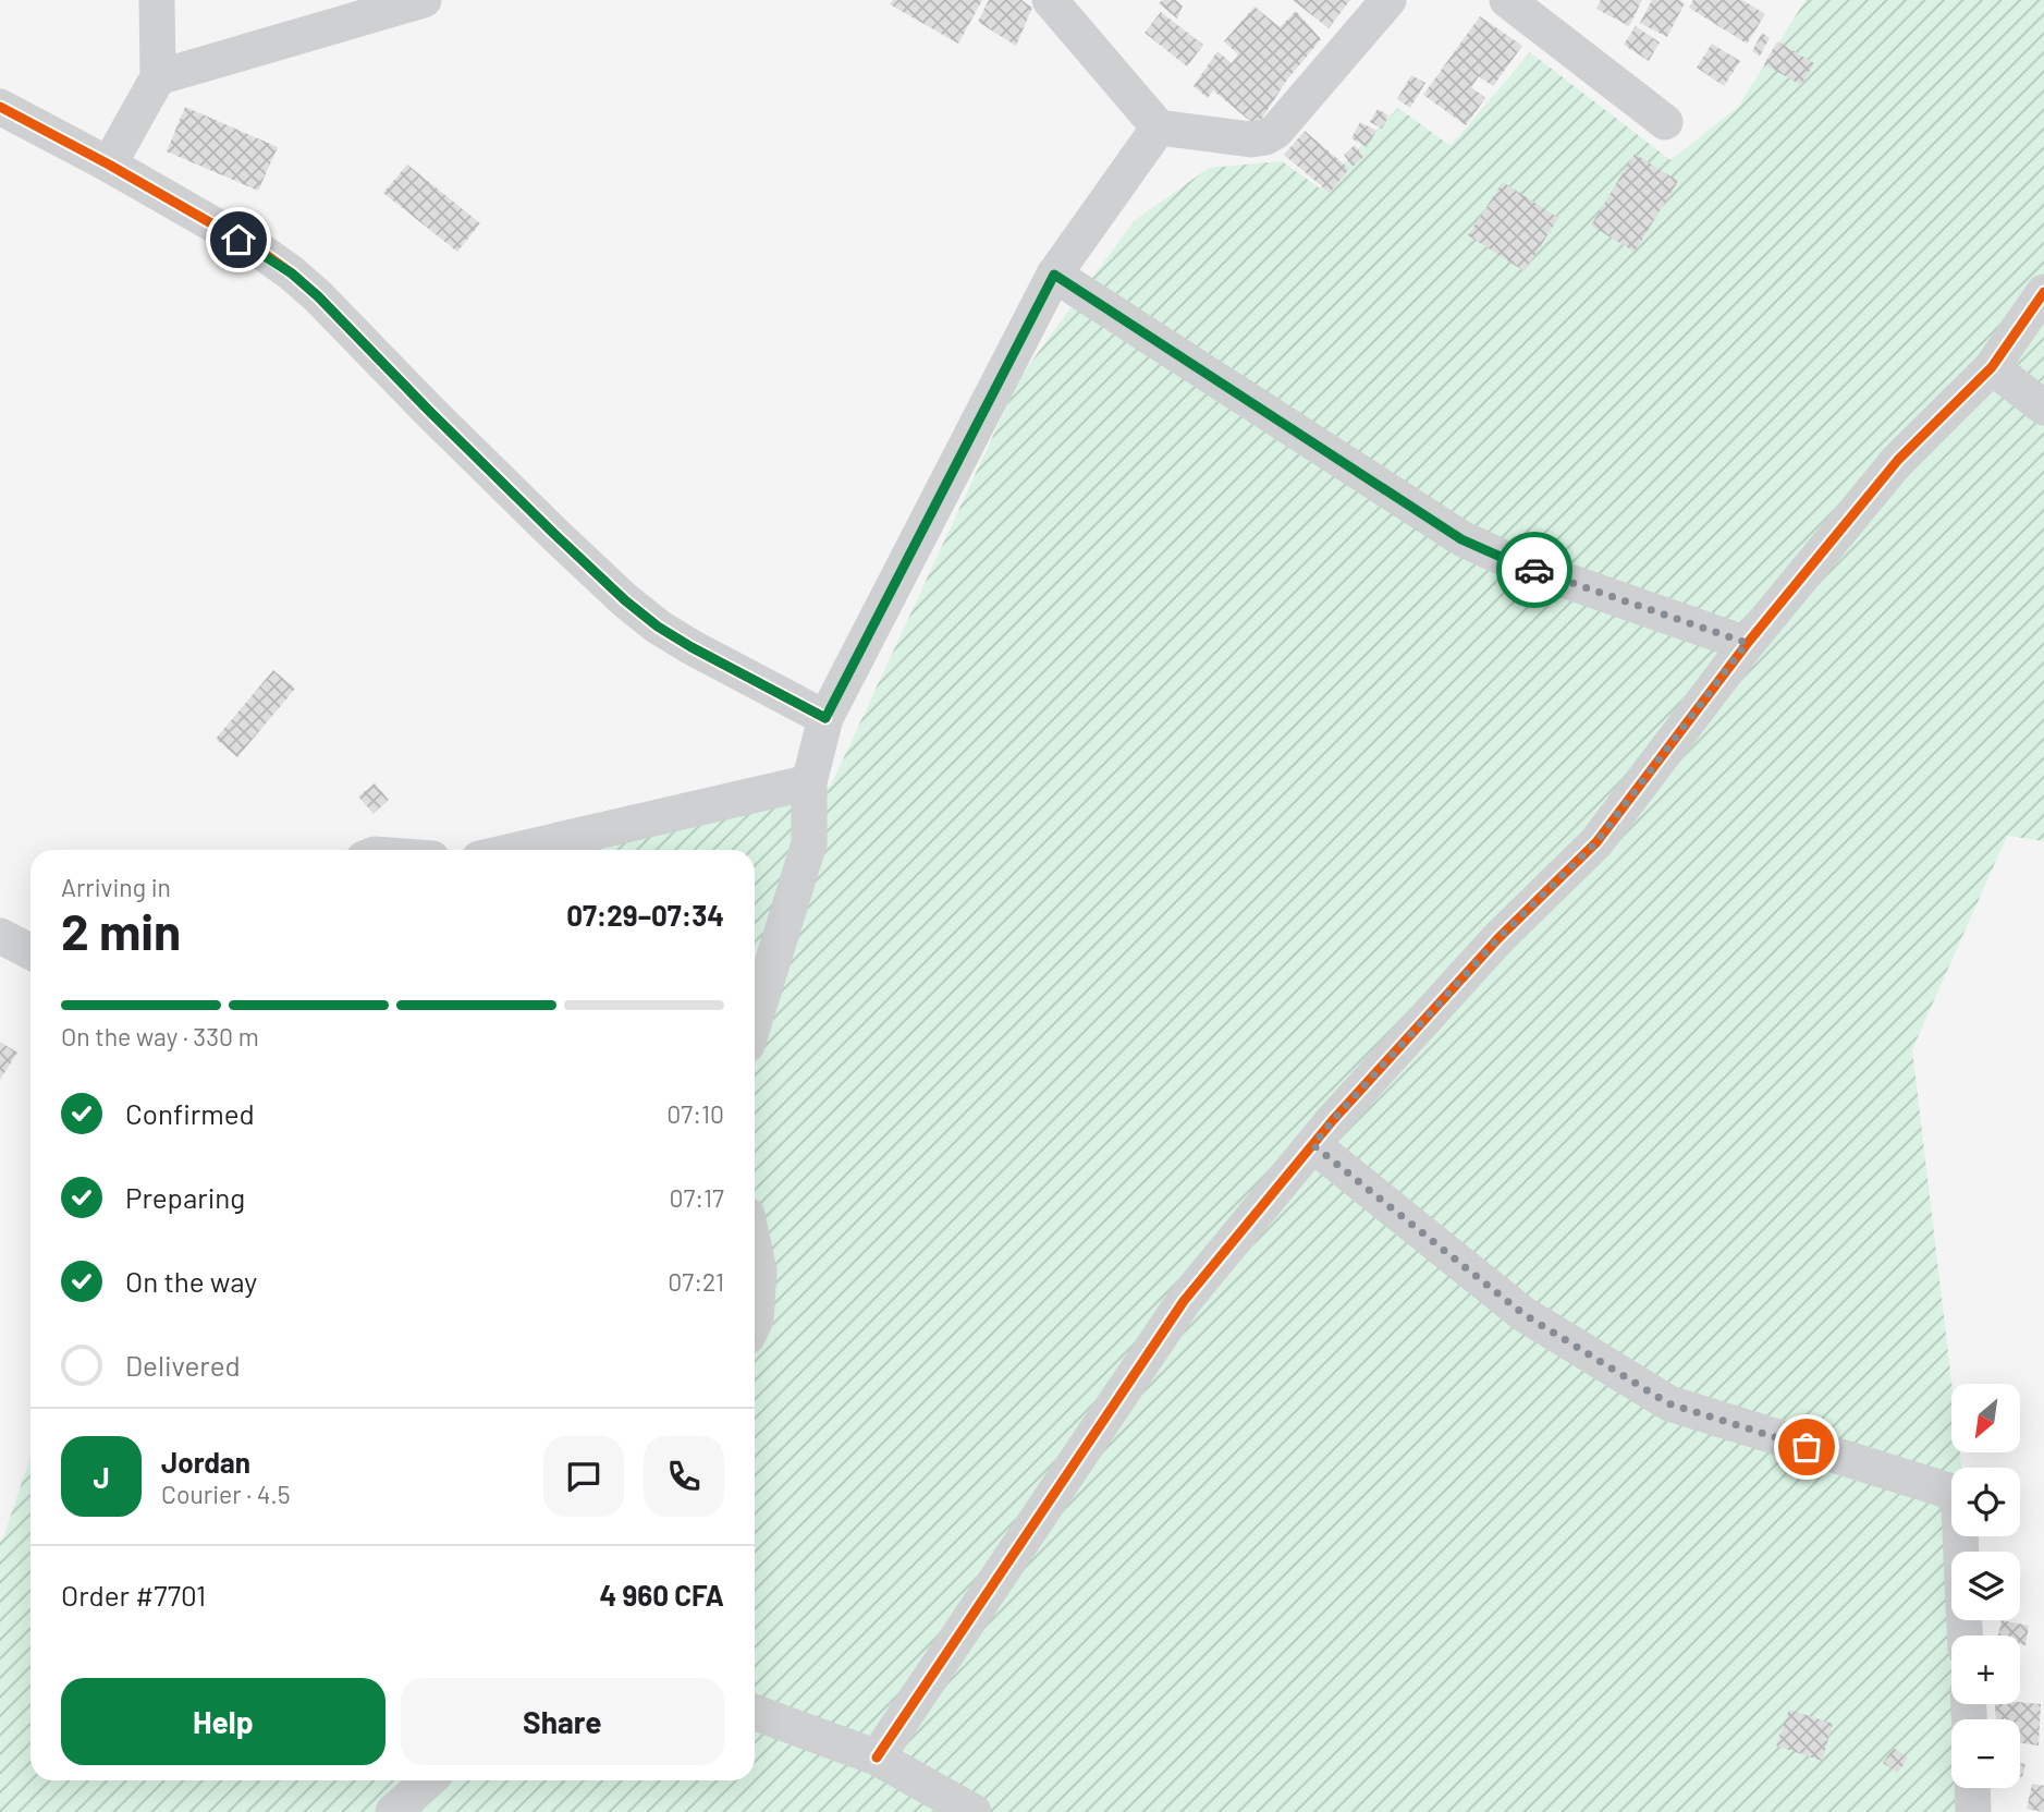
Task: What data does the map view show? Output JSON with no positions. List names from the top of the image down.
{
  "north": "bottom left",
  "page": {
    "heading": ["2 min", "Arriving in", "07:29–07:34"],
    "panel": [
      "Jordan",
      "Courier · 4.5",
      "Order #7701",
      "4 960 CFA"
    ],
    "bar": "On the way · 330 m",
    "list": [
      ["Confirmed", "07:10"],
      ["Preparing", "07:17"],
      ["On the way", "07:21"],
      "Delivered"
    ],
    "map_buttons": ["+", "−"],
    "round": "J",
    "buttons": ["Help", "Share"]
  }
}
